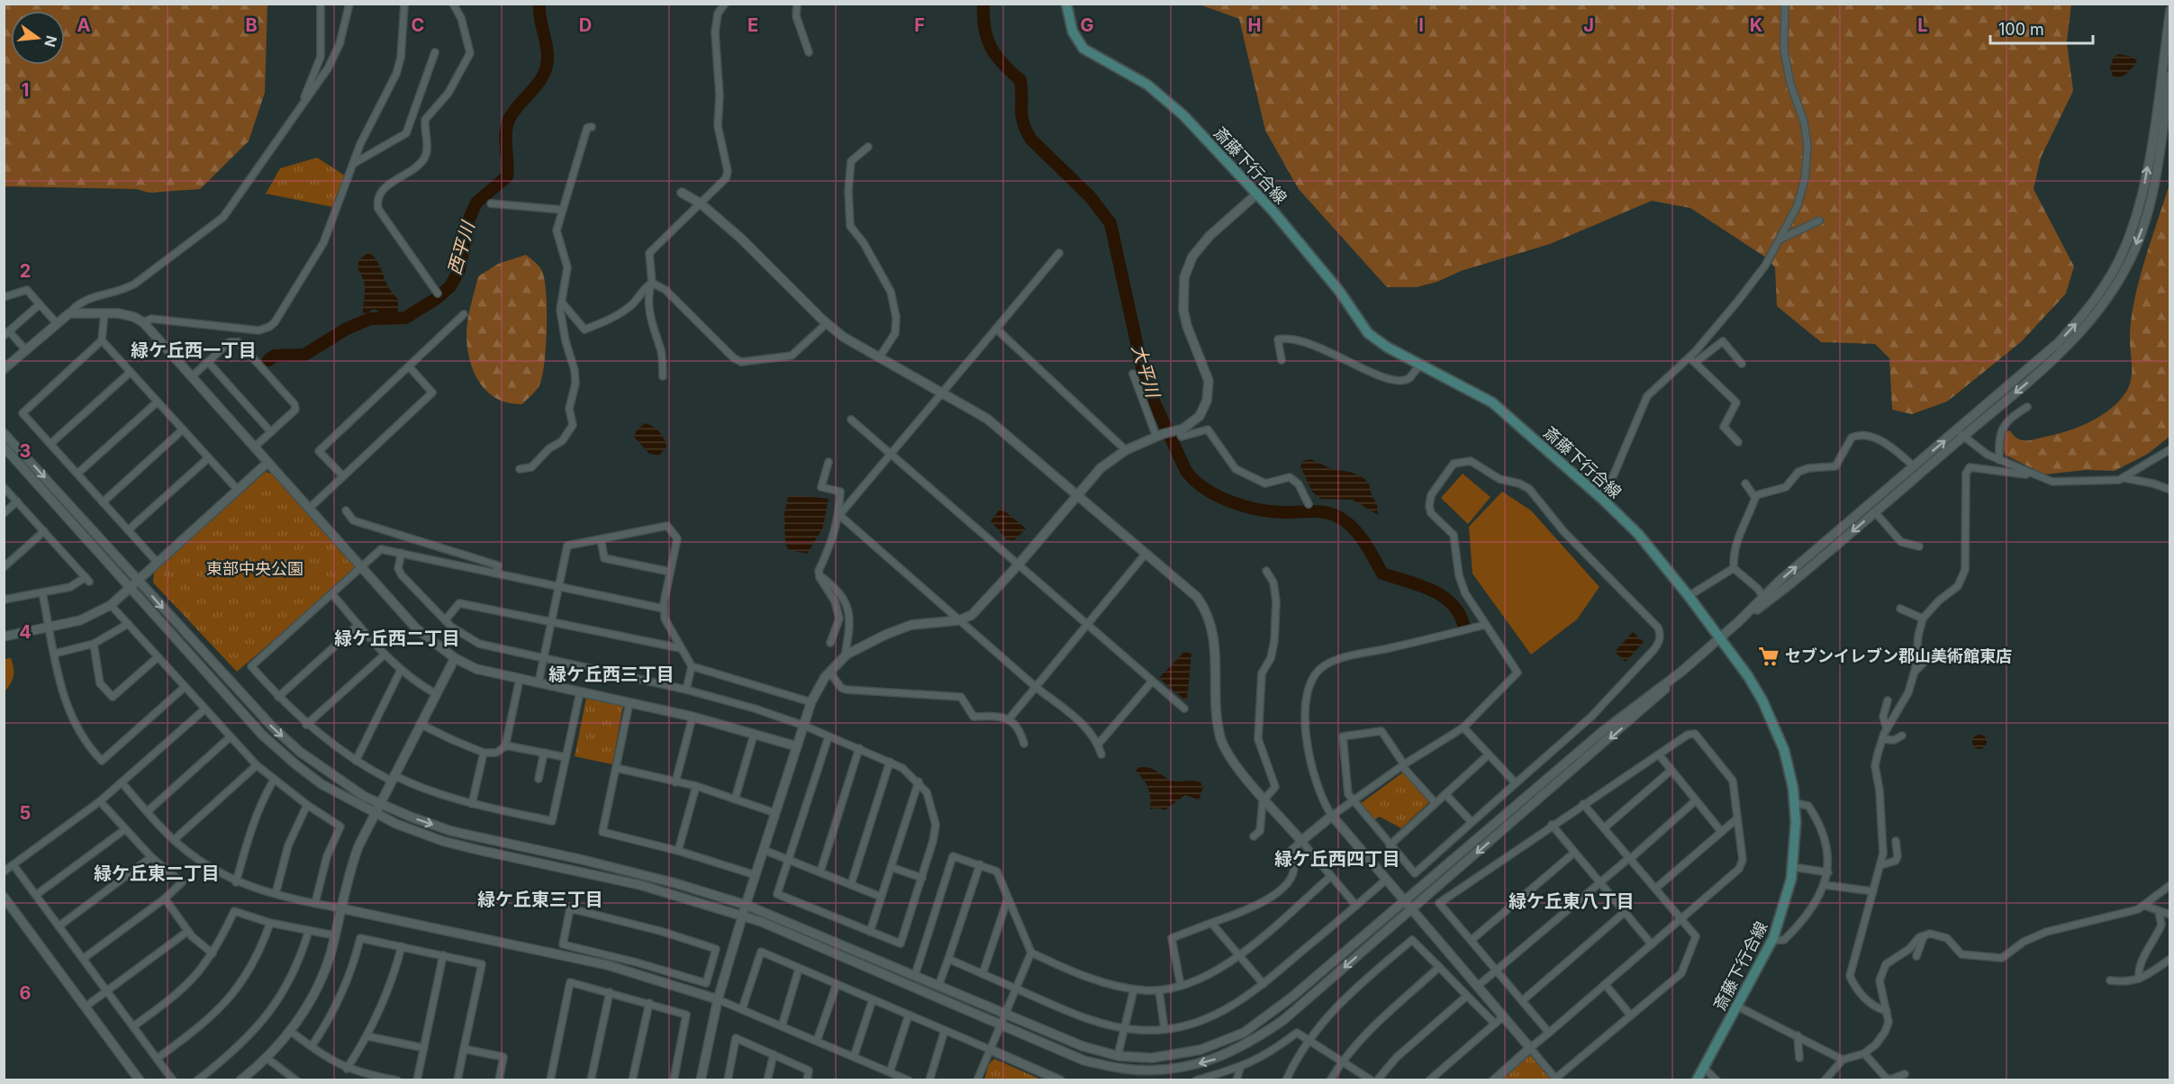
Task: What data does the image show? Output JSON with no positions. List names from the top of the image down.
{
  "streets": {
    "main road": ["斎藤下行合線"]
  },
  "districts": [
    "緑ケ丘西一丁目",
    "緑ケ丘西二丁目",
    "緑ケ丘西三丁目",
    "緑ケ丘西四丁目",
    "緑ケ丘東二丁目",
    "緑ケ丘東三丁目",
    "緑ケ丘東八丁目"
  ],
  "water": ["西平川", "大平川"],
  "parks": ["東部中央公園"],
  "places": {
    "supermarket": ["セブンイレブン郡山美術館東店"]
  },
  "scale_bar": "100 m",
  "north": "right",
  "grid": {
    "columns": [
      "A",
      "B",
      "C",
      "D",
      "E",
      "F",
      "G",
      "H",
      "I",
      "J",
      "K",
      "L"
    ],
    "rows": [
      "1",
      "2",
      "3",
      "4",
      "5",
      "6"
    ]
  }
}
